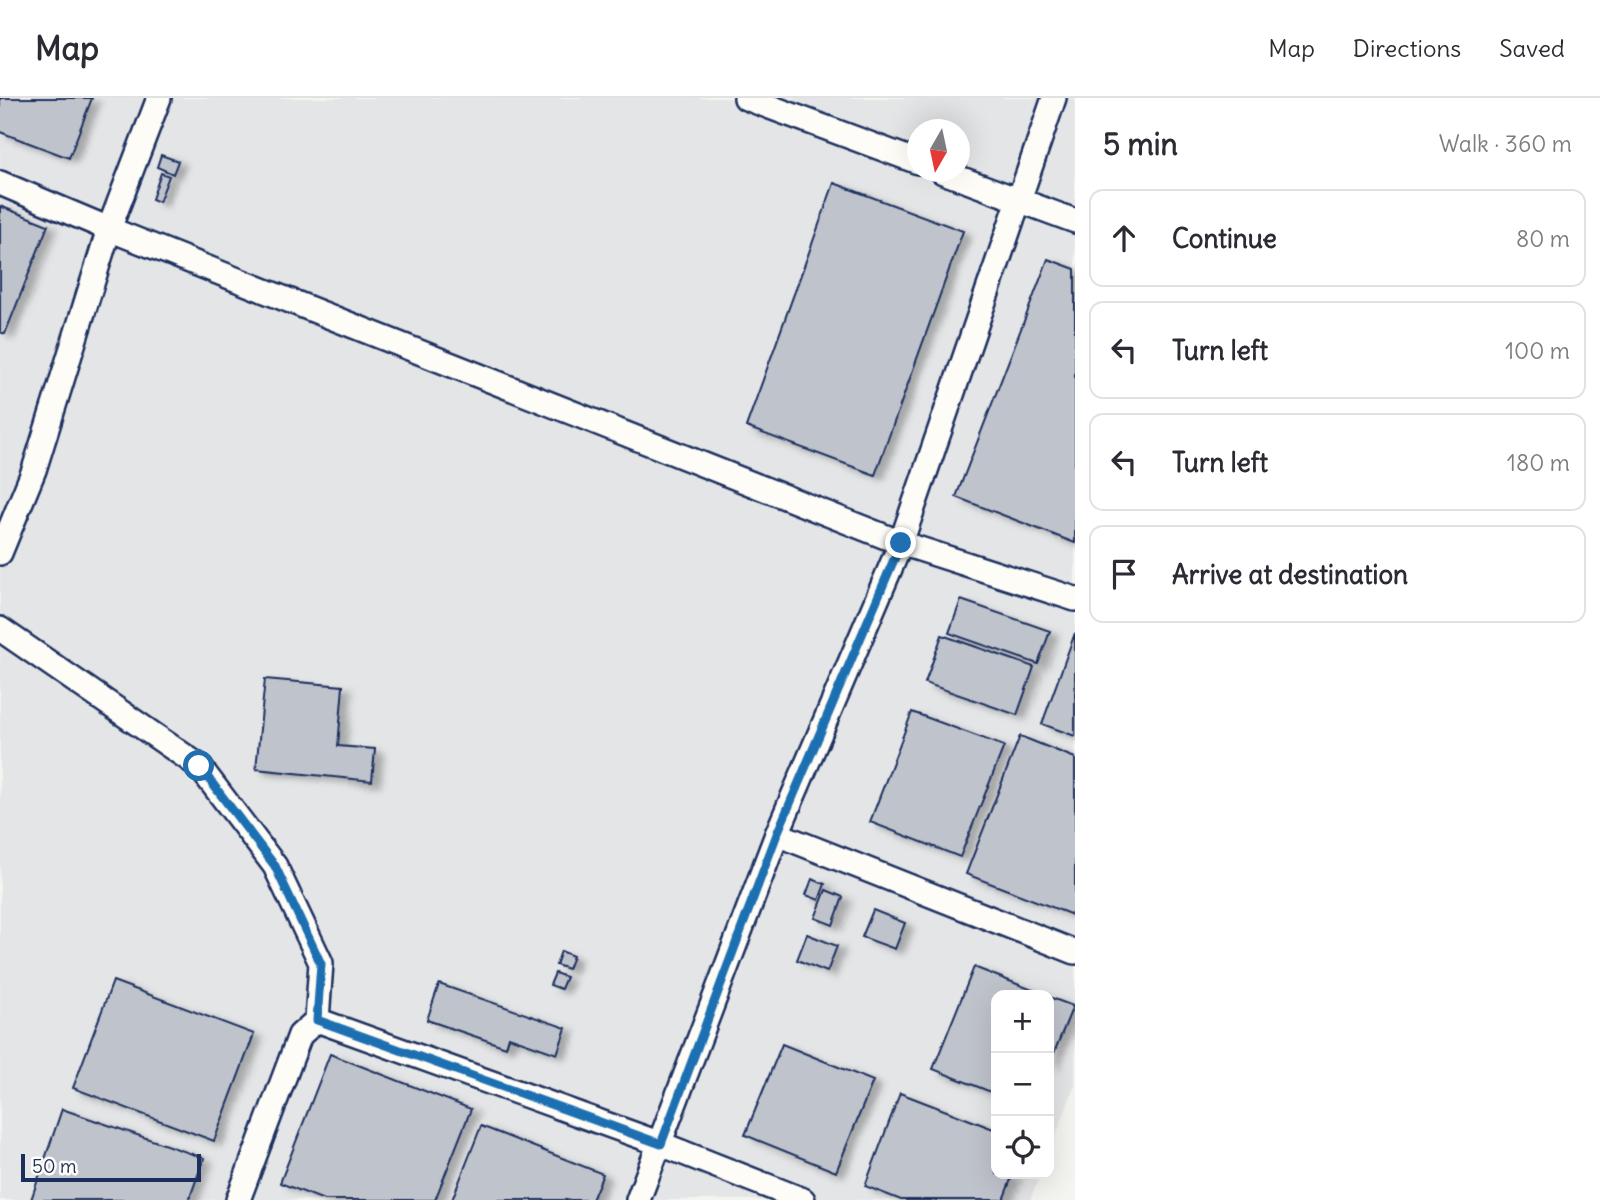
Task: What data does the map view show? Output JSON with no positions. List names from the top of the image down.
{
  "scale_bar": "50 m",
  "north": "bottom",
  "page": {
    "header": "Map",
    "nav": ["Map", "Directions", "Saved"],
    "heading": ["5 min", "Walk · 360 m"],
    "list": [
      ["Continue", "80 m"],
      ["Turn left", "100 m"],
      ["Turn left", "180 m"],
      "Arrive at destination"
    ],
    "map_buttons": ["+", "−"],
    "scale": "50 m"
  }
}
